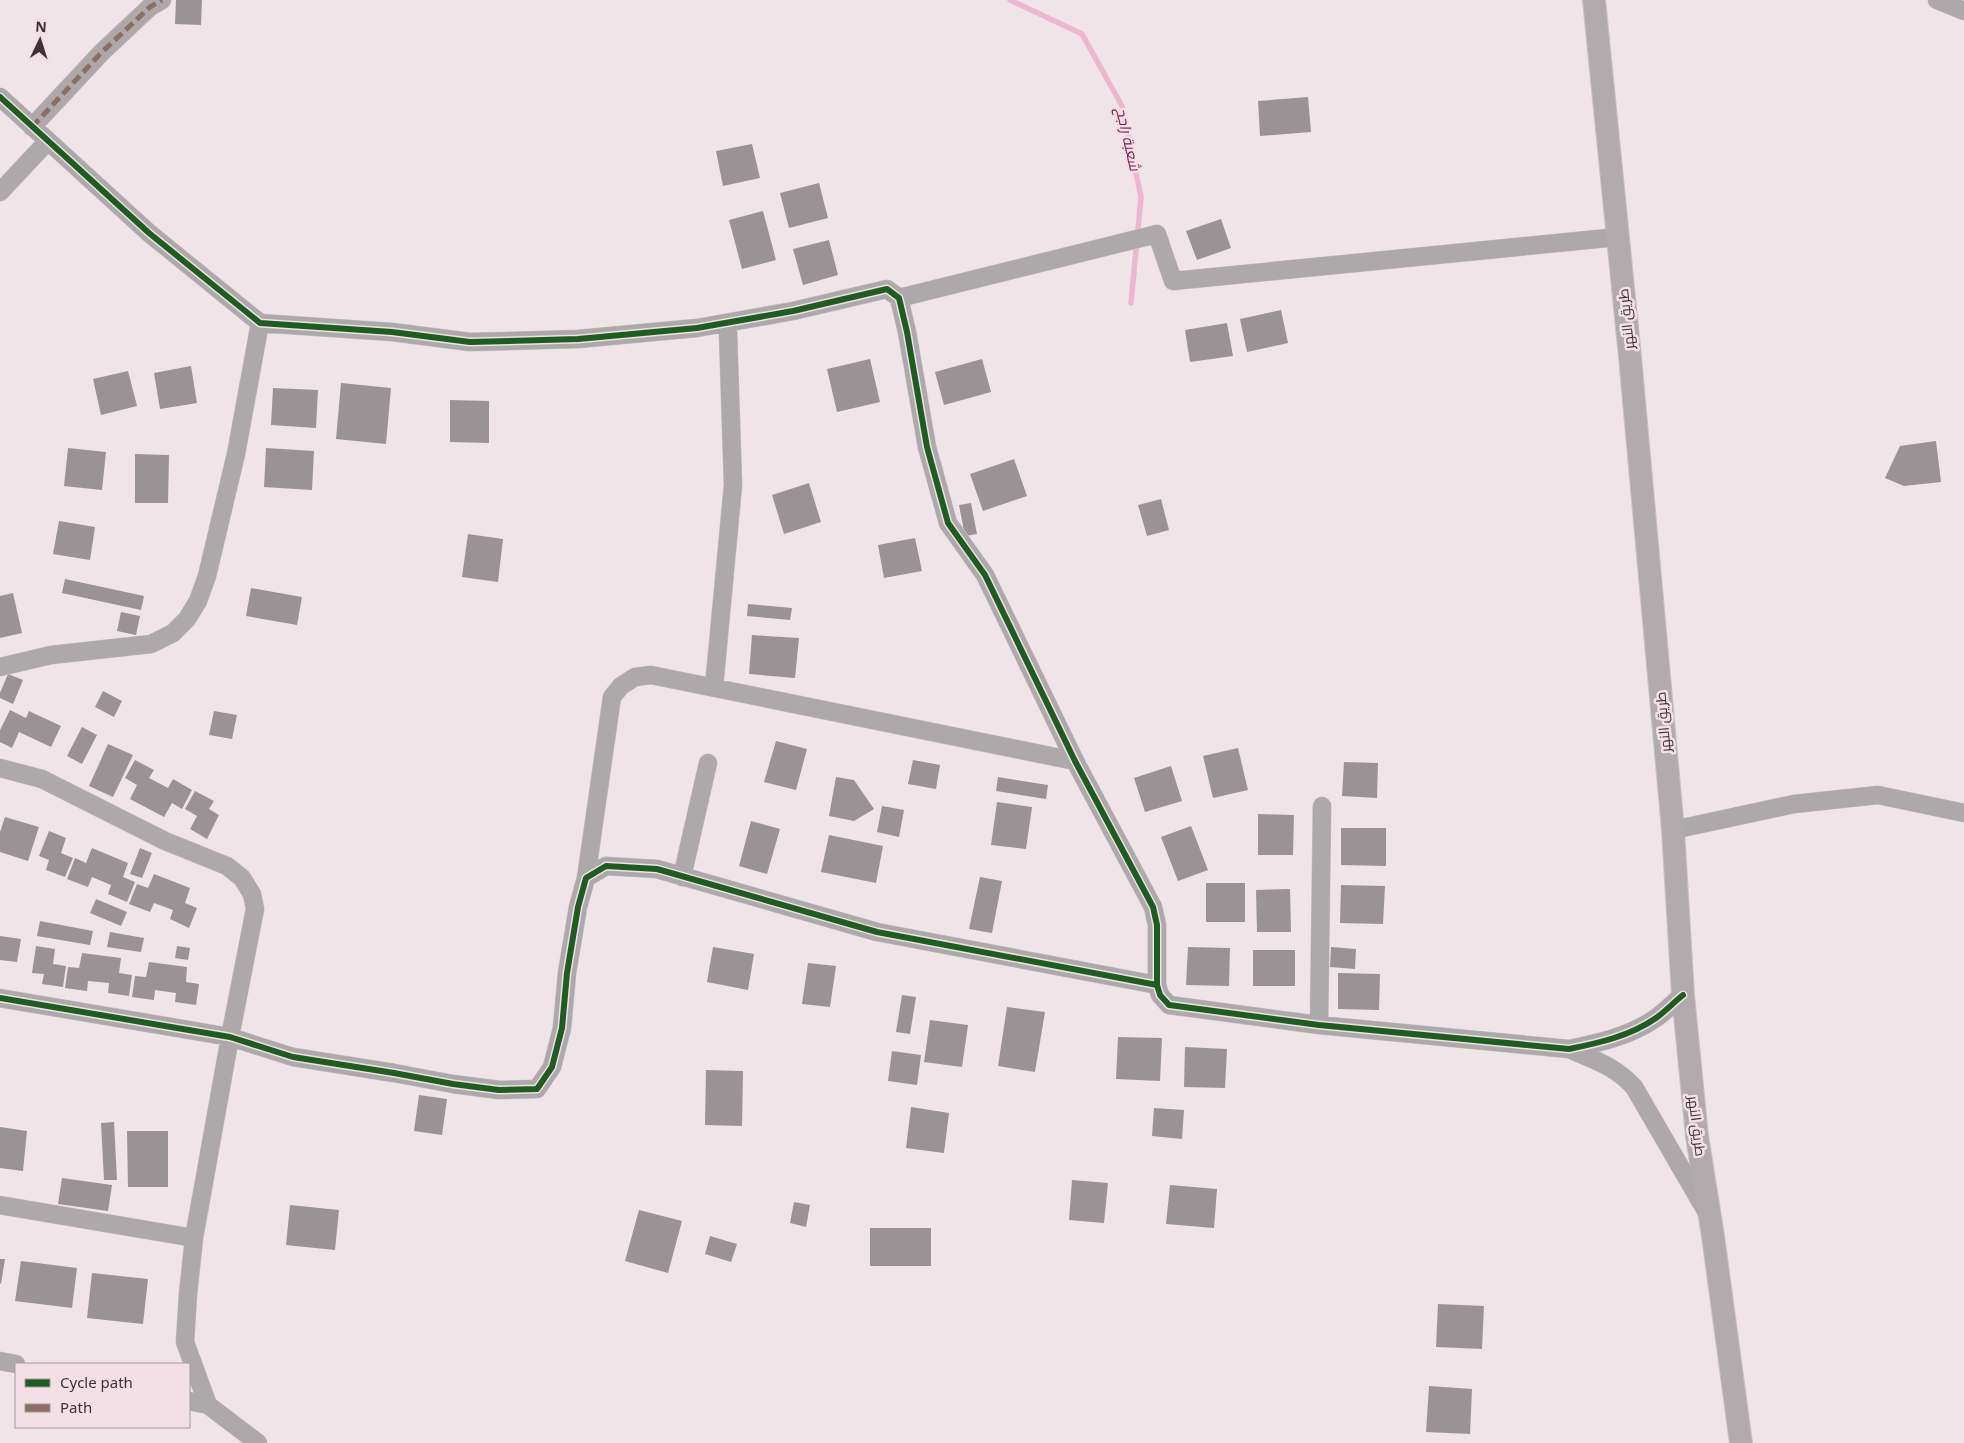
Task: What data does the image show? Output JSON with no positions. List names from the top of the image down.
{
  "streets": {
    "main road": ["طريق النهر"]
  },
  "water": ["شعبة راجح"],
  "legend": ["Cycle path", "Path"],
  "north": "top"
}
